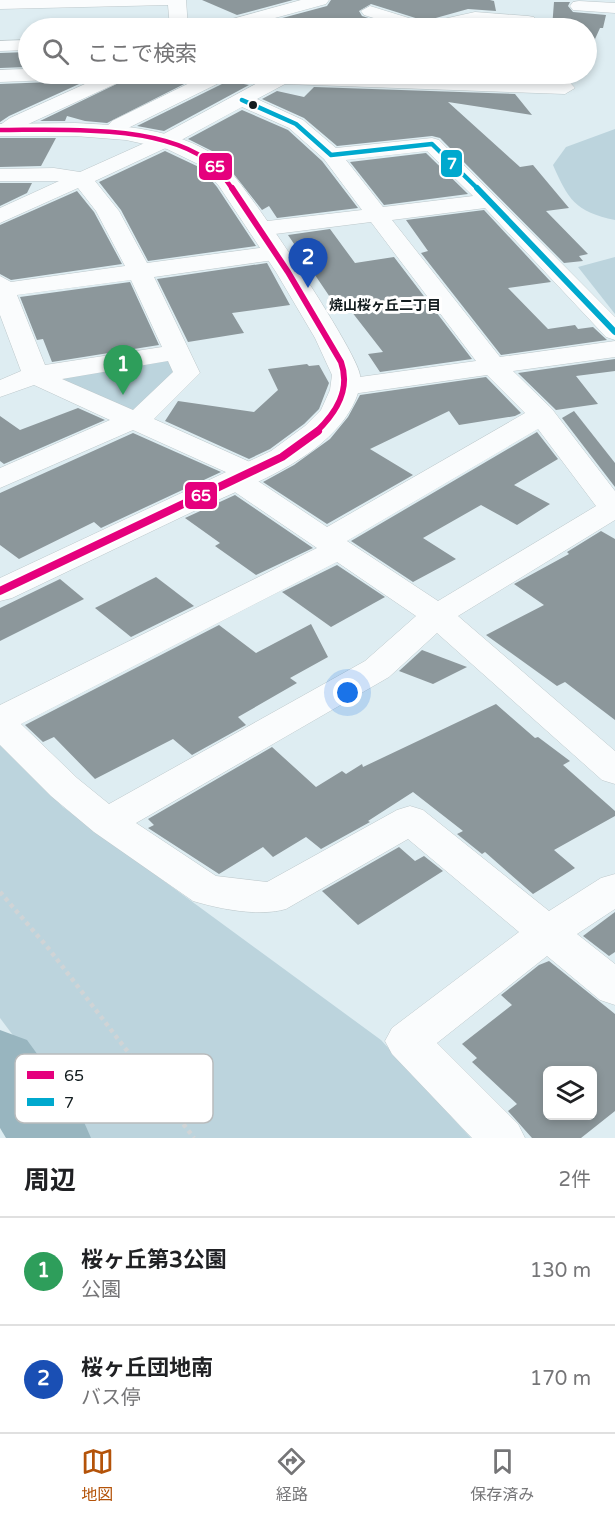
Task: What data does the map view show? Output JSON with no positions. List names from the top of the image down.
{
  "districts": ["焼山桜ヶ丘二丁目"],
  "lines": ["transit line 7", "transit line 65"],
  "legend": ["65", "7"],
  "page": {
    "search": "ここで検索",
    "pins": ["2", "1"],
    "heading": ["周辺", "2件"],
    "list": [
      {
        "mark": "1",
        "name": "桜ヶ丘第3公園",
        "note": "公園",
        "value": "130 m"
      },
      {
        "mark": "2",
        "name": "桜ヶ丘団地南",
        "note": "バス停",
        "value": "170 m"
      }
    ],
    "nav": ["地図", "経路", "保存済み"]
  }
}
